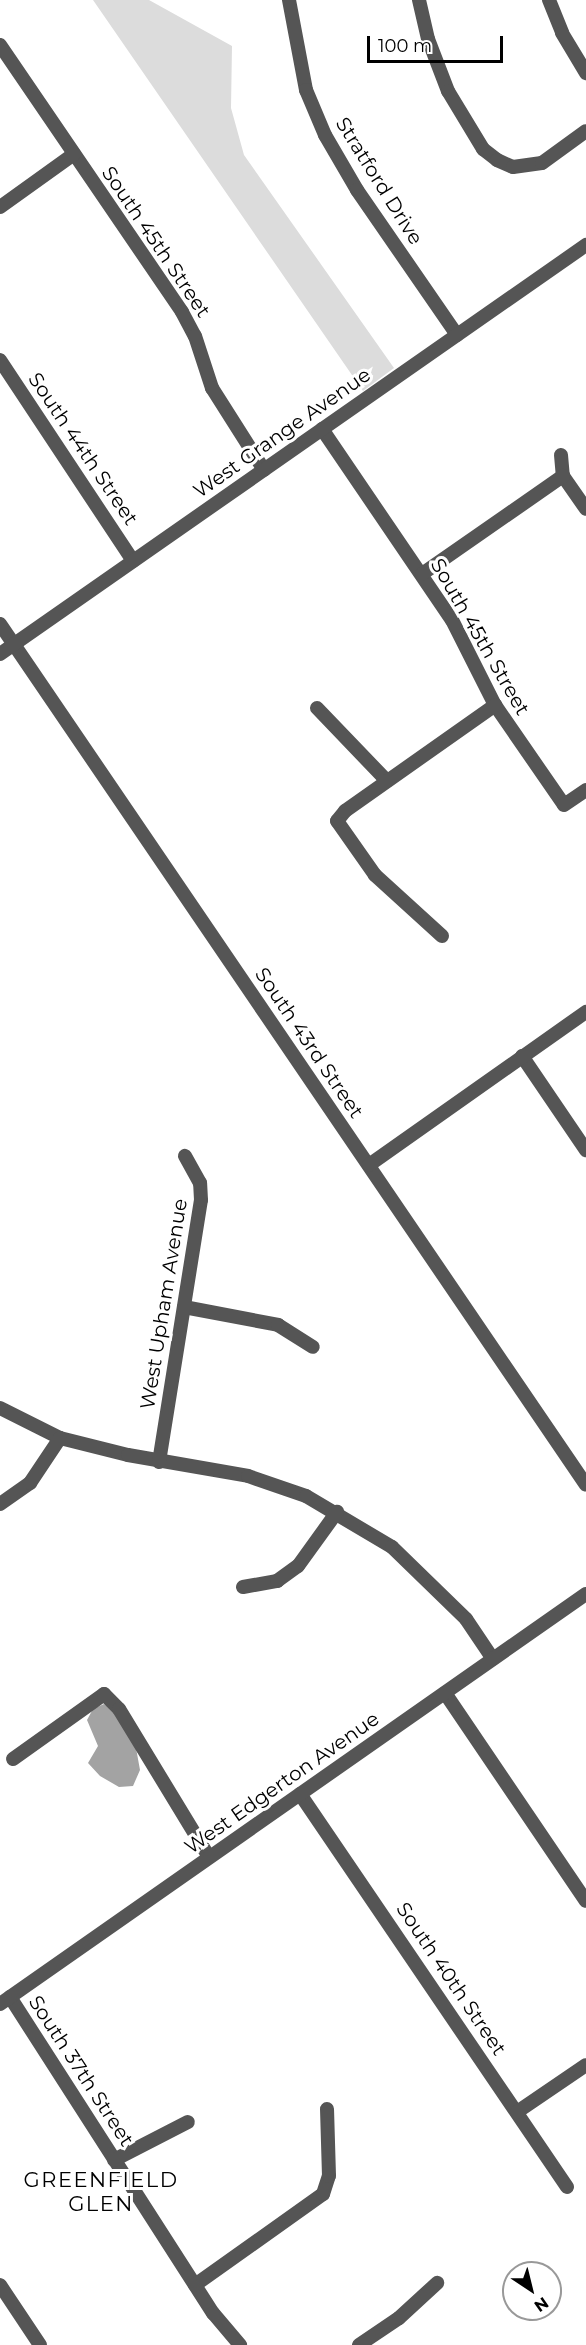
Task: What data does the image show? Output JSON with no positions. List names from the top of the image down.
{
  "streets": {
    "street": [
      "Stratford Drive",
      "South 45th Street",
      "West Grange Avenue",
      "South 44th Street",
      "South 43rd Street",
      "West Upham Avenue",
      "West Edgerton Avenue",
      "South 40th Street",
      "South 37th Street"
    ]
  },
  "crossings": [
    ["Stratford Drive", "West Grange Avenue"],
    ["South 45th Street", "West Grange Avenue"],
    ["West Grange Avenue", "South 44th Street"],
    ["West Grange Avenue", "South 43rd Street"],
    ["West Edgerton Avenue", "South 40th Street"],
    ["West Edgerton Avenue", "South 37th Street"]
  ],
  "districts": ["GREENFIELD GLEN"],
  "scale_bar": "100 m",
  "north": "bottom right"
}
